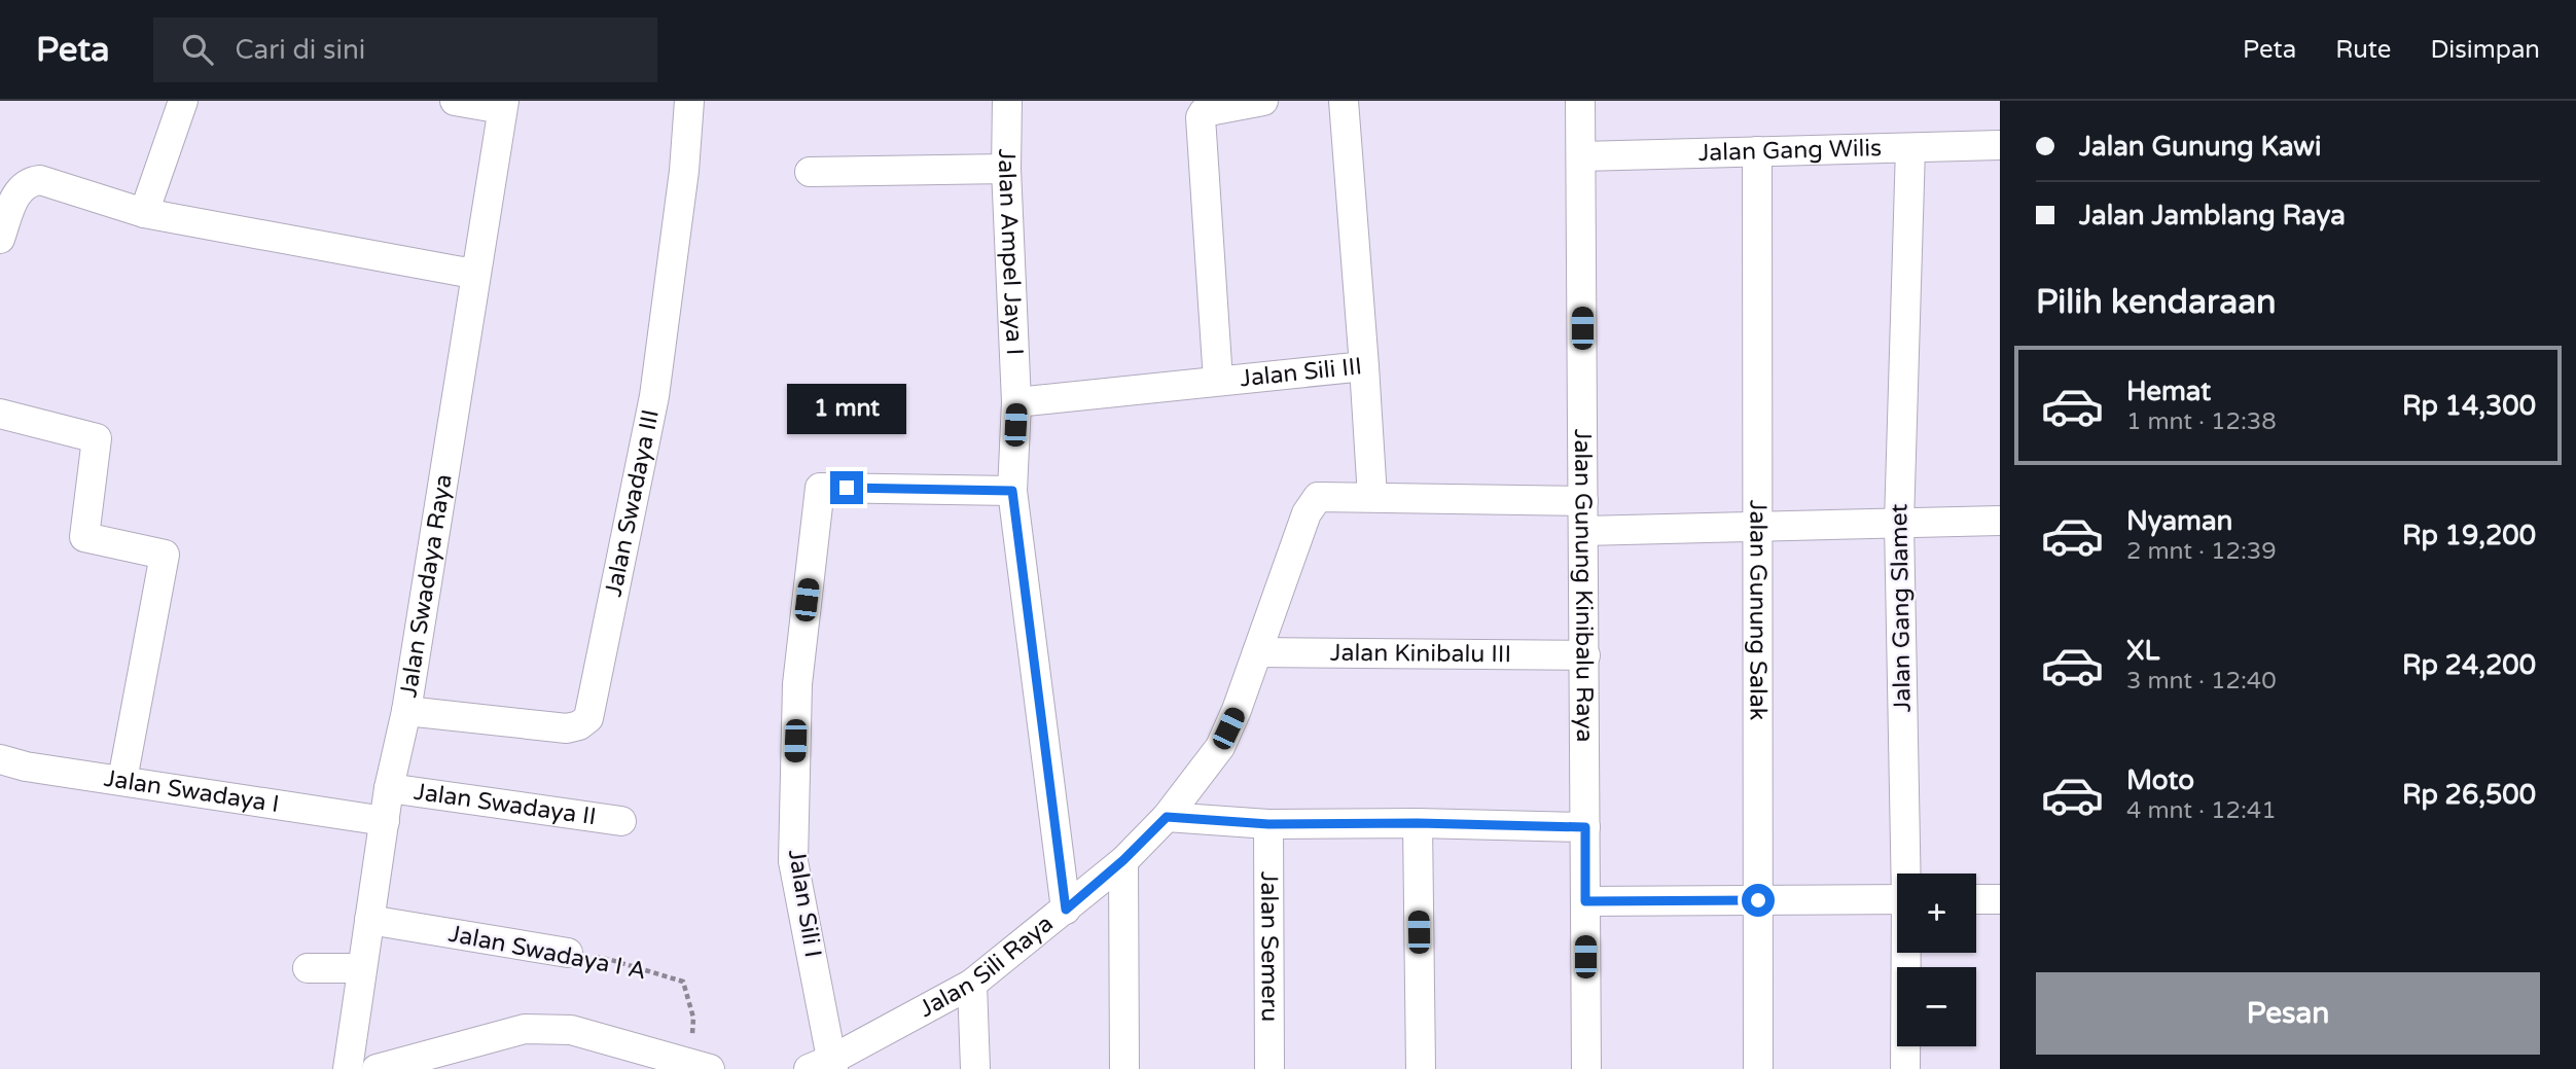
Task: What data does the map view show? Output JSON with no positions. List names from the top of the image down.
{
  "streets": {
    "street": [
      "Jalan Gang Wilis",
      "Jalan Ampel Jaya I",
      "Jalan Sili III",
      "Jalan Swadaya III",
      "Jalan Gunung Kinibalu Raya",
      "Jalan Swadaya Raya",
      "Jalan Gang Slamet",
      "Jalan Gunung Salak",
      "Jalan Kinibalu III",
      "Jalan Swadaya I",
      "Jalan Swadaya II",
      "Jalan Sili I",
      "Jalan Semeru",
      "Jalan Swadaya I A",
      "Jalan Sili Raya"
    ]
  },
  "crossings": [
    ["Jalan Gang Wilis", "Jalan Gunung Kinibalu Raya"],
    ["Jalan Gang Wilis", "Jalan Gang Slamet"],
    ["Jalan Gang Wilis", "Jalan Gunung Salak"],
    ["Jalan Ampel Jaya I", "Jalan Sili III"],
    ["Jalan Ampel Jaya I", "Jalan Sili I"],
    ["Jalan Ampel Jaya I", "Jalan Sili Raya"],
    ["Jalan Swadaya III", "Jalan Swadaya Raya"],
    ["Jalan Gunung Kinibalu Raya", "Jalan Kinibalu III"],
    ["Jalan Swadaya Raya", "Jalan Swadaya I"],
    ["Jalan Swadaya Raya", "Jalan Swadaya II"],
    ["Jalan Swadaya Raya", "Jalan Swadaya I A"],
    ["Jalan Kinibalu III", "Jalan Sili Raya"],
    ["Jalan Sili I", "Jalan Sili Raya"]
  ],
  "page": {
    "header": "Peta",
    "search": "Cari di sini",
    "nav": ["Peta", "Rute", "Disimpan"],
    "banner": ["Jalan Gunung Kawi", "Jalan Jamblang Raya"],
    "heading": "Pilih kendaraan",
    "list": [
      {
        "name": "Hemat",
        "note": "1 mnt · 12:38",
        "value": "Rp 14,300"
      },
      {
        "name": "Nyaman",
        "note": "2 mnt · 12:39",
        "value": "Rp 19,200"
      },
      {
        "name": "XL",
        "note": "3 mnt · 12:40",
        "value": "Rp 24,200"
      },
      {
        "name": "Moto",
        "note": "4 mnt · 12:41",
        "value": "Rp 26,500"
      }
    ],
    "bubble": "1 mnt",
    "map_buttons": ["+", "−"],
    "buttons": "Pesan"
  }
}
